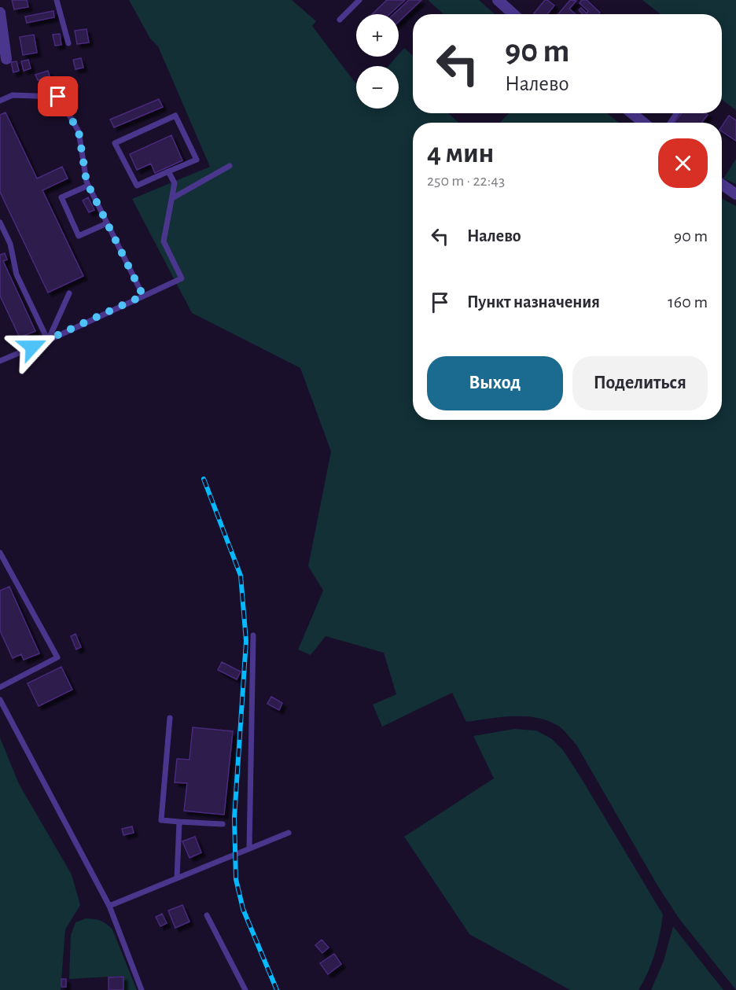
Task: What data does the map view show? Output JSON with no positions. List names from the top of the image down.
{
  "page": {
    "map_buttons": ["+", "−"],
    "turn": ["90 m", "Налево"],
    "heading": ["4 мин", "250 m · 22:43"],
    "list": [
      {
        "name": "Налево",
        "value": "90 m"
      },
      {
        "name": "Пункт назначения",
        "value": "160 m"
      }
    ],
    "buttons": ["Выход", "Поделиться"]
  }
}
